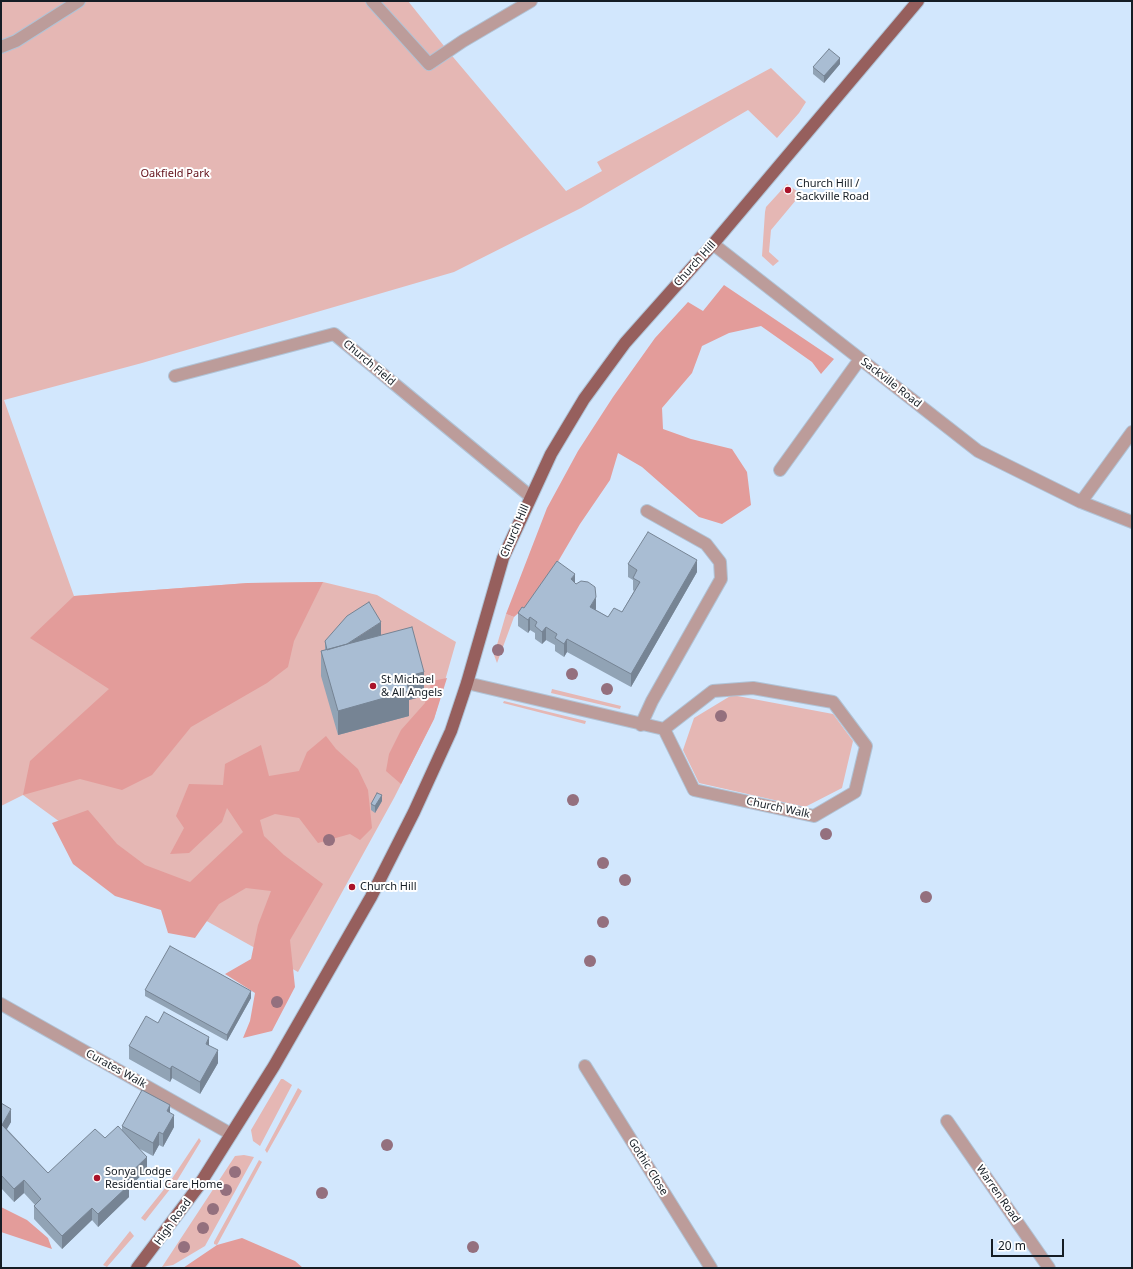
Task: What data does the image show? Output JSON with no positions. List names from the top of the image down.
{
  "streets": {
    "main road": ["Church Hill", "High Road"],
    "street": [
      "Church Field",
      "Sackville Road",
      "Church Walk",
      "Curates Walk",
      "Gothic Close",
      "Warren Road"
    ]
  },
  "crossings": [
    ["Church Hill", "Church Field"],
    ["Church Hill", "Sackville Road"],
    ["Church Hill", "Curates Walk"],
    ["Church Hill", "High Road"],
    ["Curates Walk", "High Road"]
  ],
  "parks": ["Oakfield Park"],
  "places": [
    "Church Hill / Sackville Road",
    "St Michael & All Angels",
    "Church Hill",
    "Sonya Lodge Residential Care Home"
  ],
  "scale_bar": "20 m"
}
